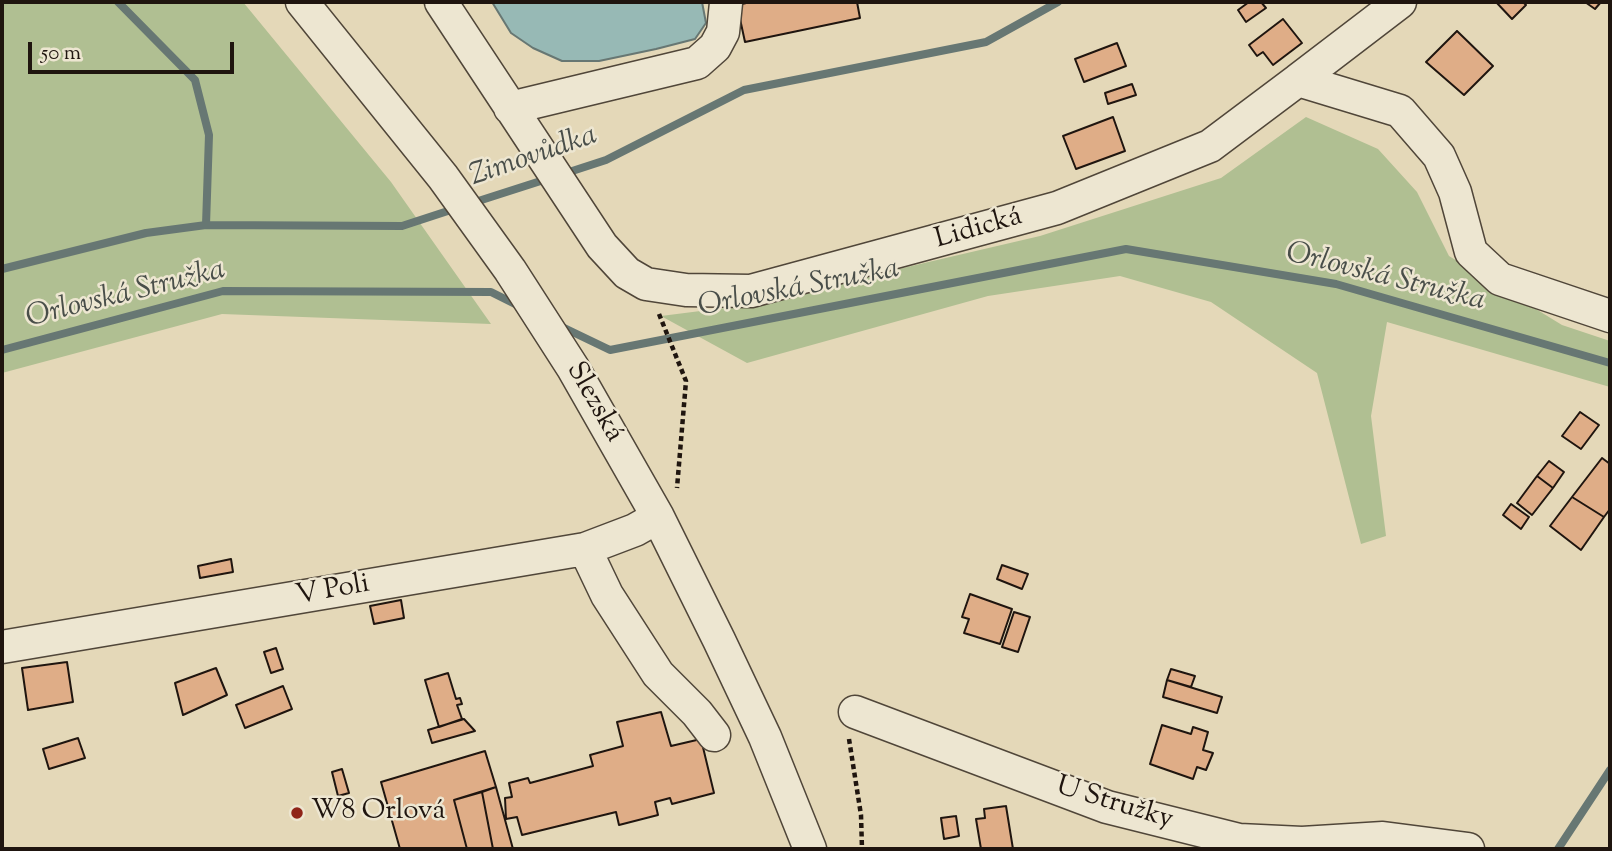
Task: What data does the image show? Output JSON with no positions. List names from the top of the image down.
{
  "streets": {
    "street": [
      "Lidická",
      "Slezská",
      "V Poli",
      "U Stružky"
    ]
  },
  "crossings": [
    ["Slezská", "V Poli"]
  ],
  "water": ["Zimovůdka", "Orlovská Stružka"],
  "places": ["W8 Orlová"],
  "scale_bar": "50 m"
}
